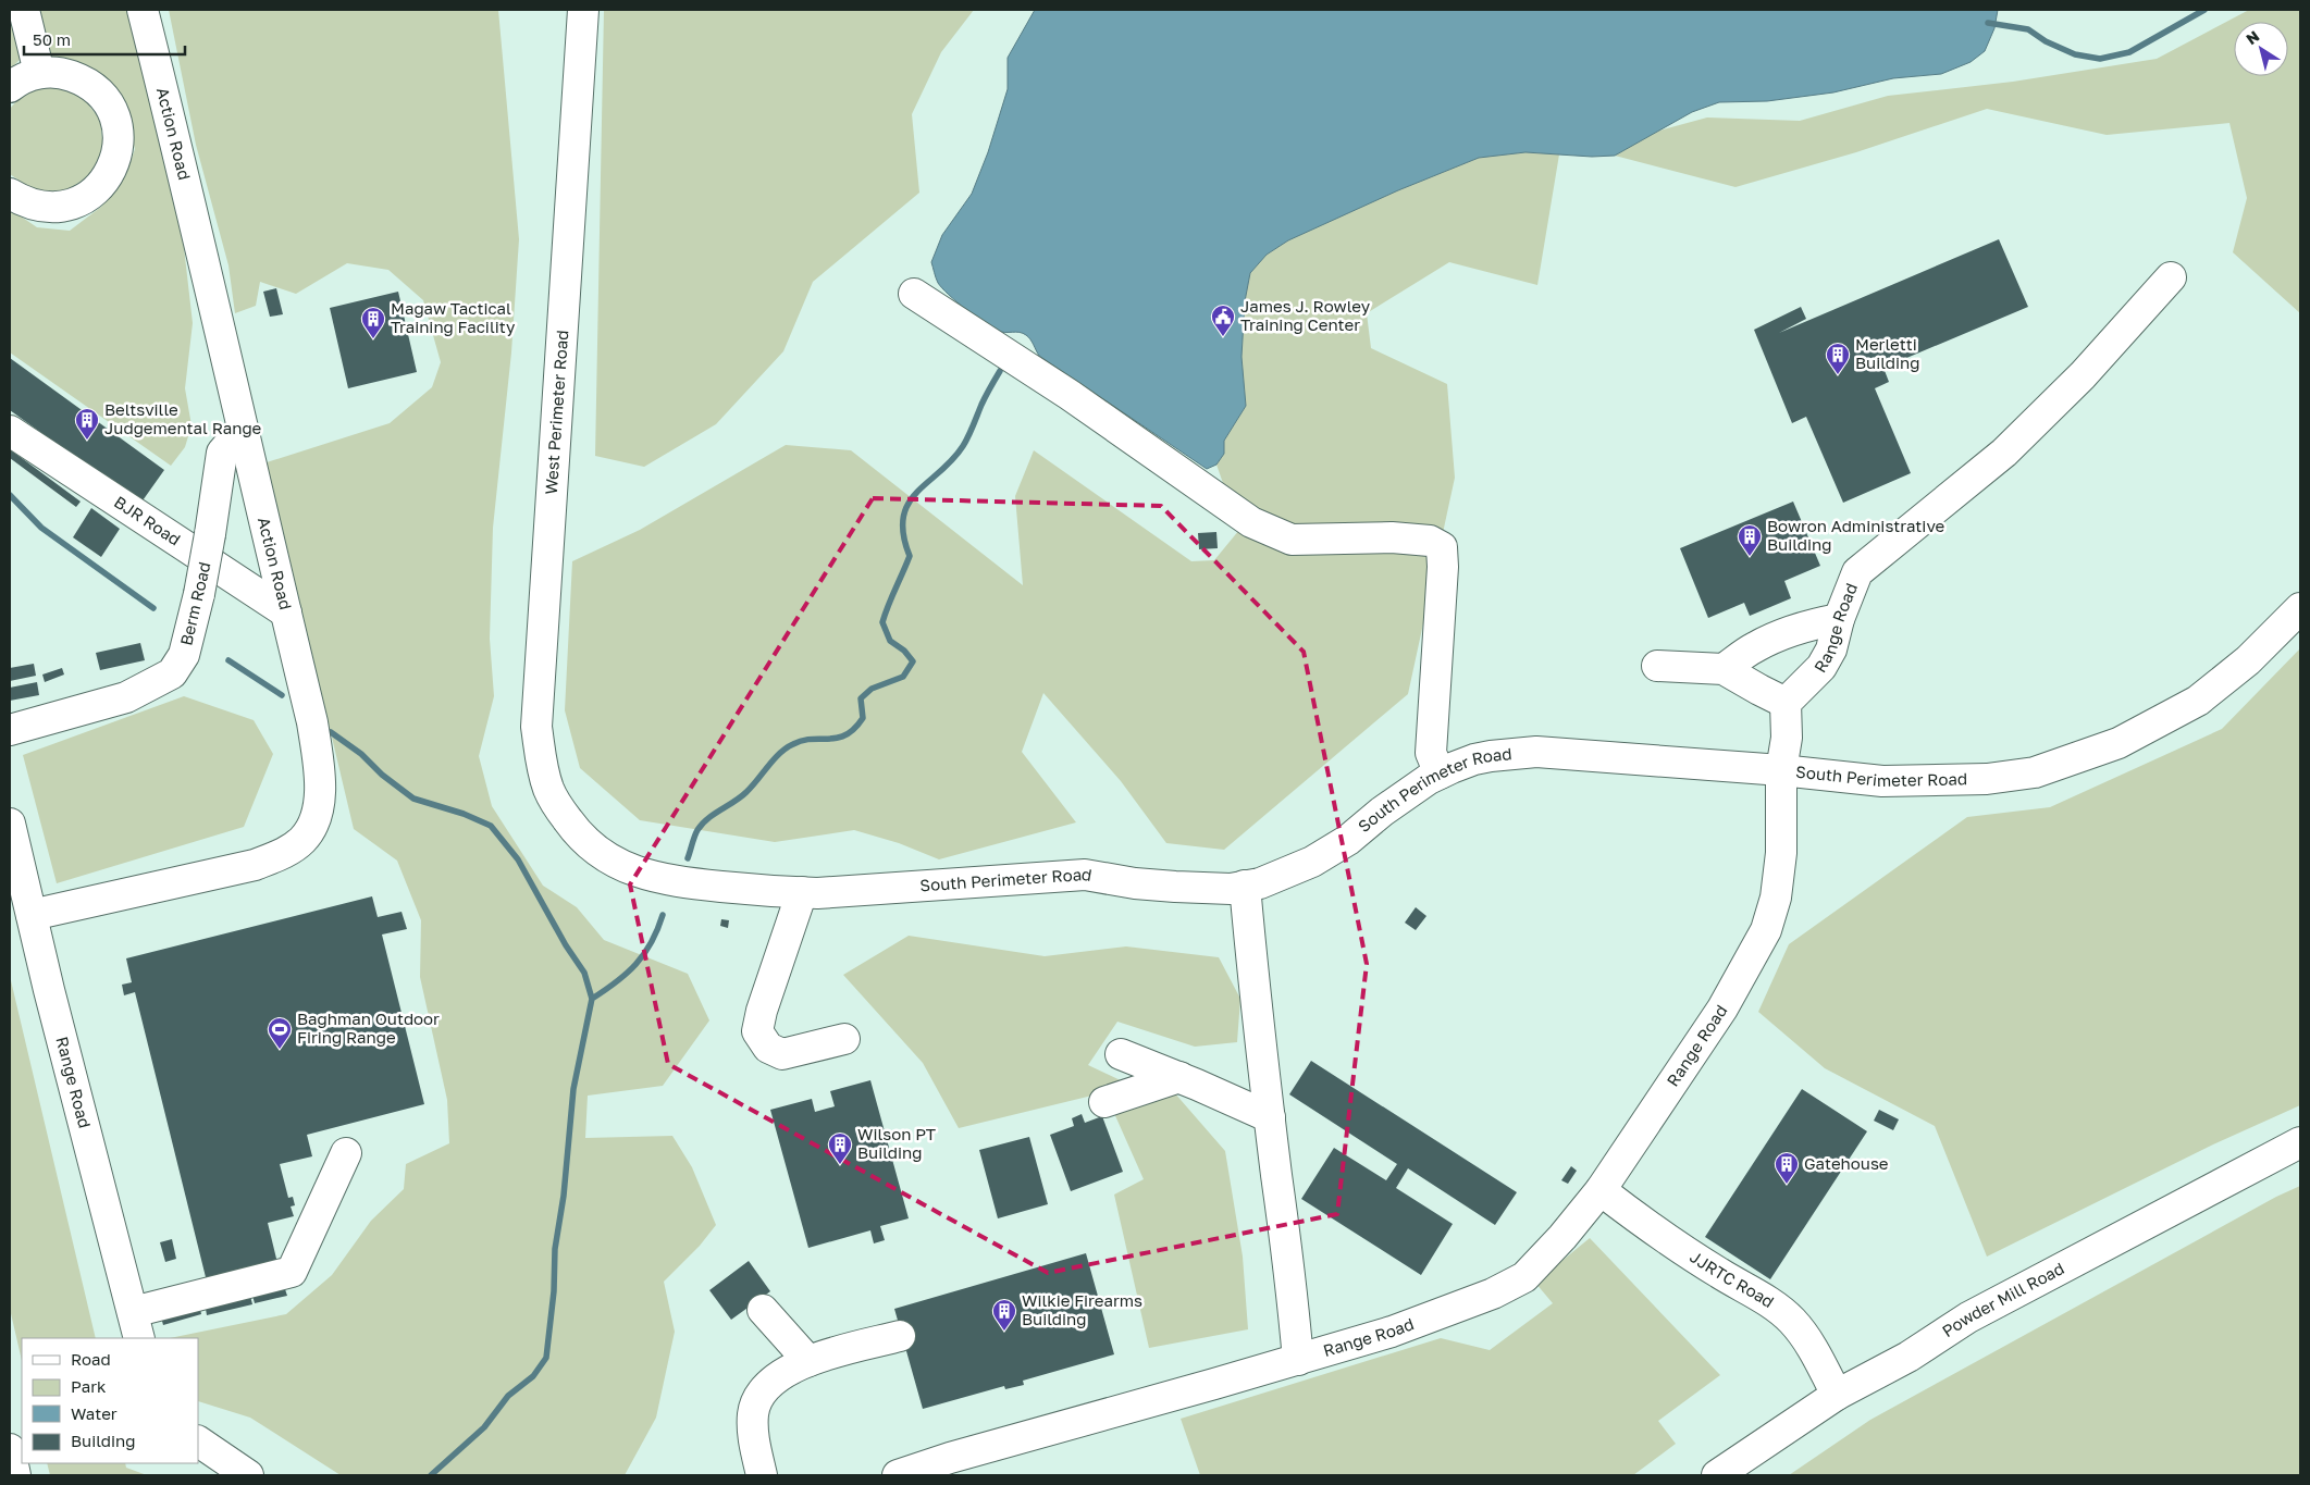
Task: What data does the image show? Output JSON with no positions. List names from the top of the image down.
{
  "streets": {
    "main road": [
      "Action Road",
      "West Perimeter Road",
      "BJR Road",
      "Berm Road",
      "Range Road",
      "South Perimeter Road",
      "JJRTC Road",
      "Powder Mill Road"
    ]
  },
  "crossings": [
    ["Action Road", "BJR Road"],
    ["Action Road", "Berm Road"],
    ["Action Road", "Range Road"],
    ["West Perimeter Road", "South Perimeter Road"],
    ["Range Road", "South Perimeter Road"],
    ["Range Road", "JJRTC Road"],
    ["JJRTC Road", "Powder Mill Road"]
  ],
  "places": {
    "public building": ["James J. Rowley Training Center"],
    "building": [
      "Magaw Tactical Training Facility",
      "Merletti Building",
      "Beltsville Judgemental Range",
      "Bowron Administrative Building",
      "Wilson PT Building",
      "Gatehouse",
      "Wilkie Firearms Building"
    ],
    "sports": ["Baghman Outdoor Firing Range"]
  },
  "legend": [
    "Road",
    "Park",
    "Water",
    "Building"
  ],
  "scale_bar": "50 m",
  "north": "top left"
}
